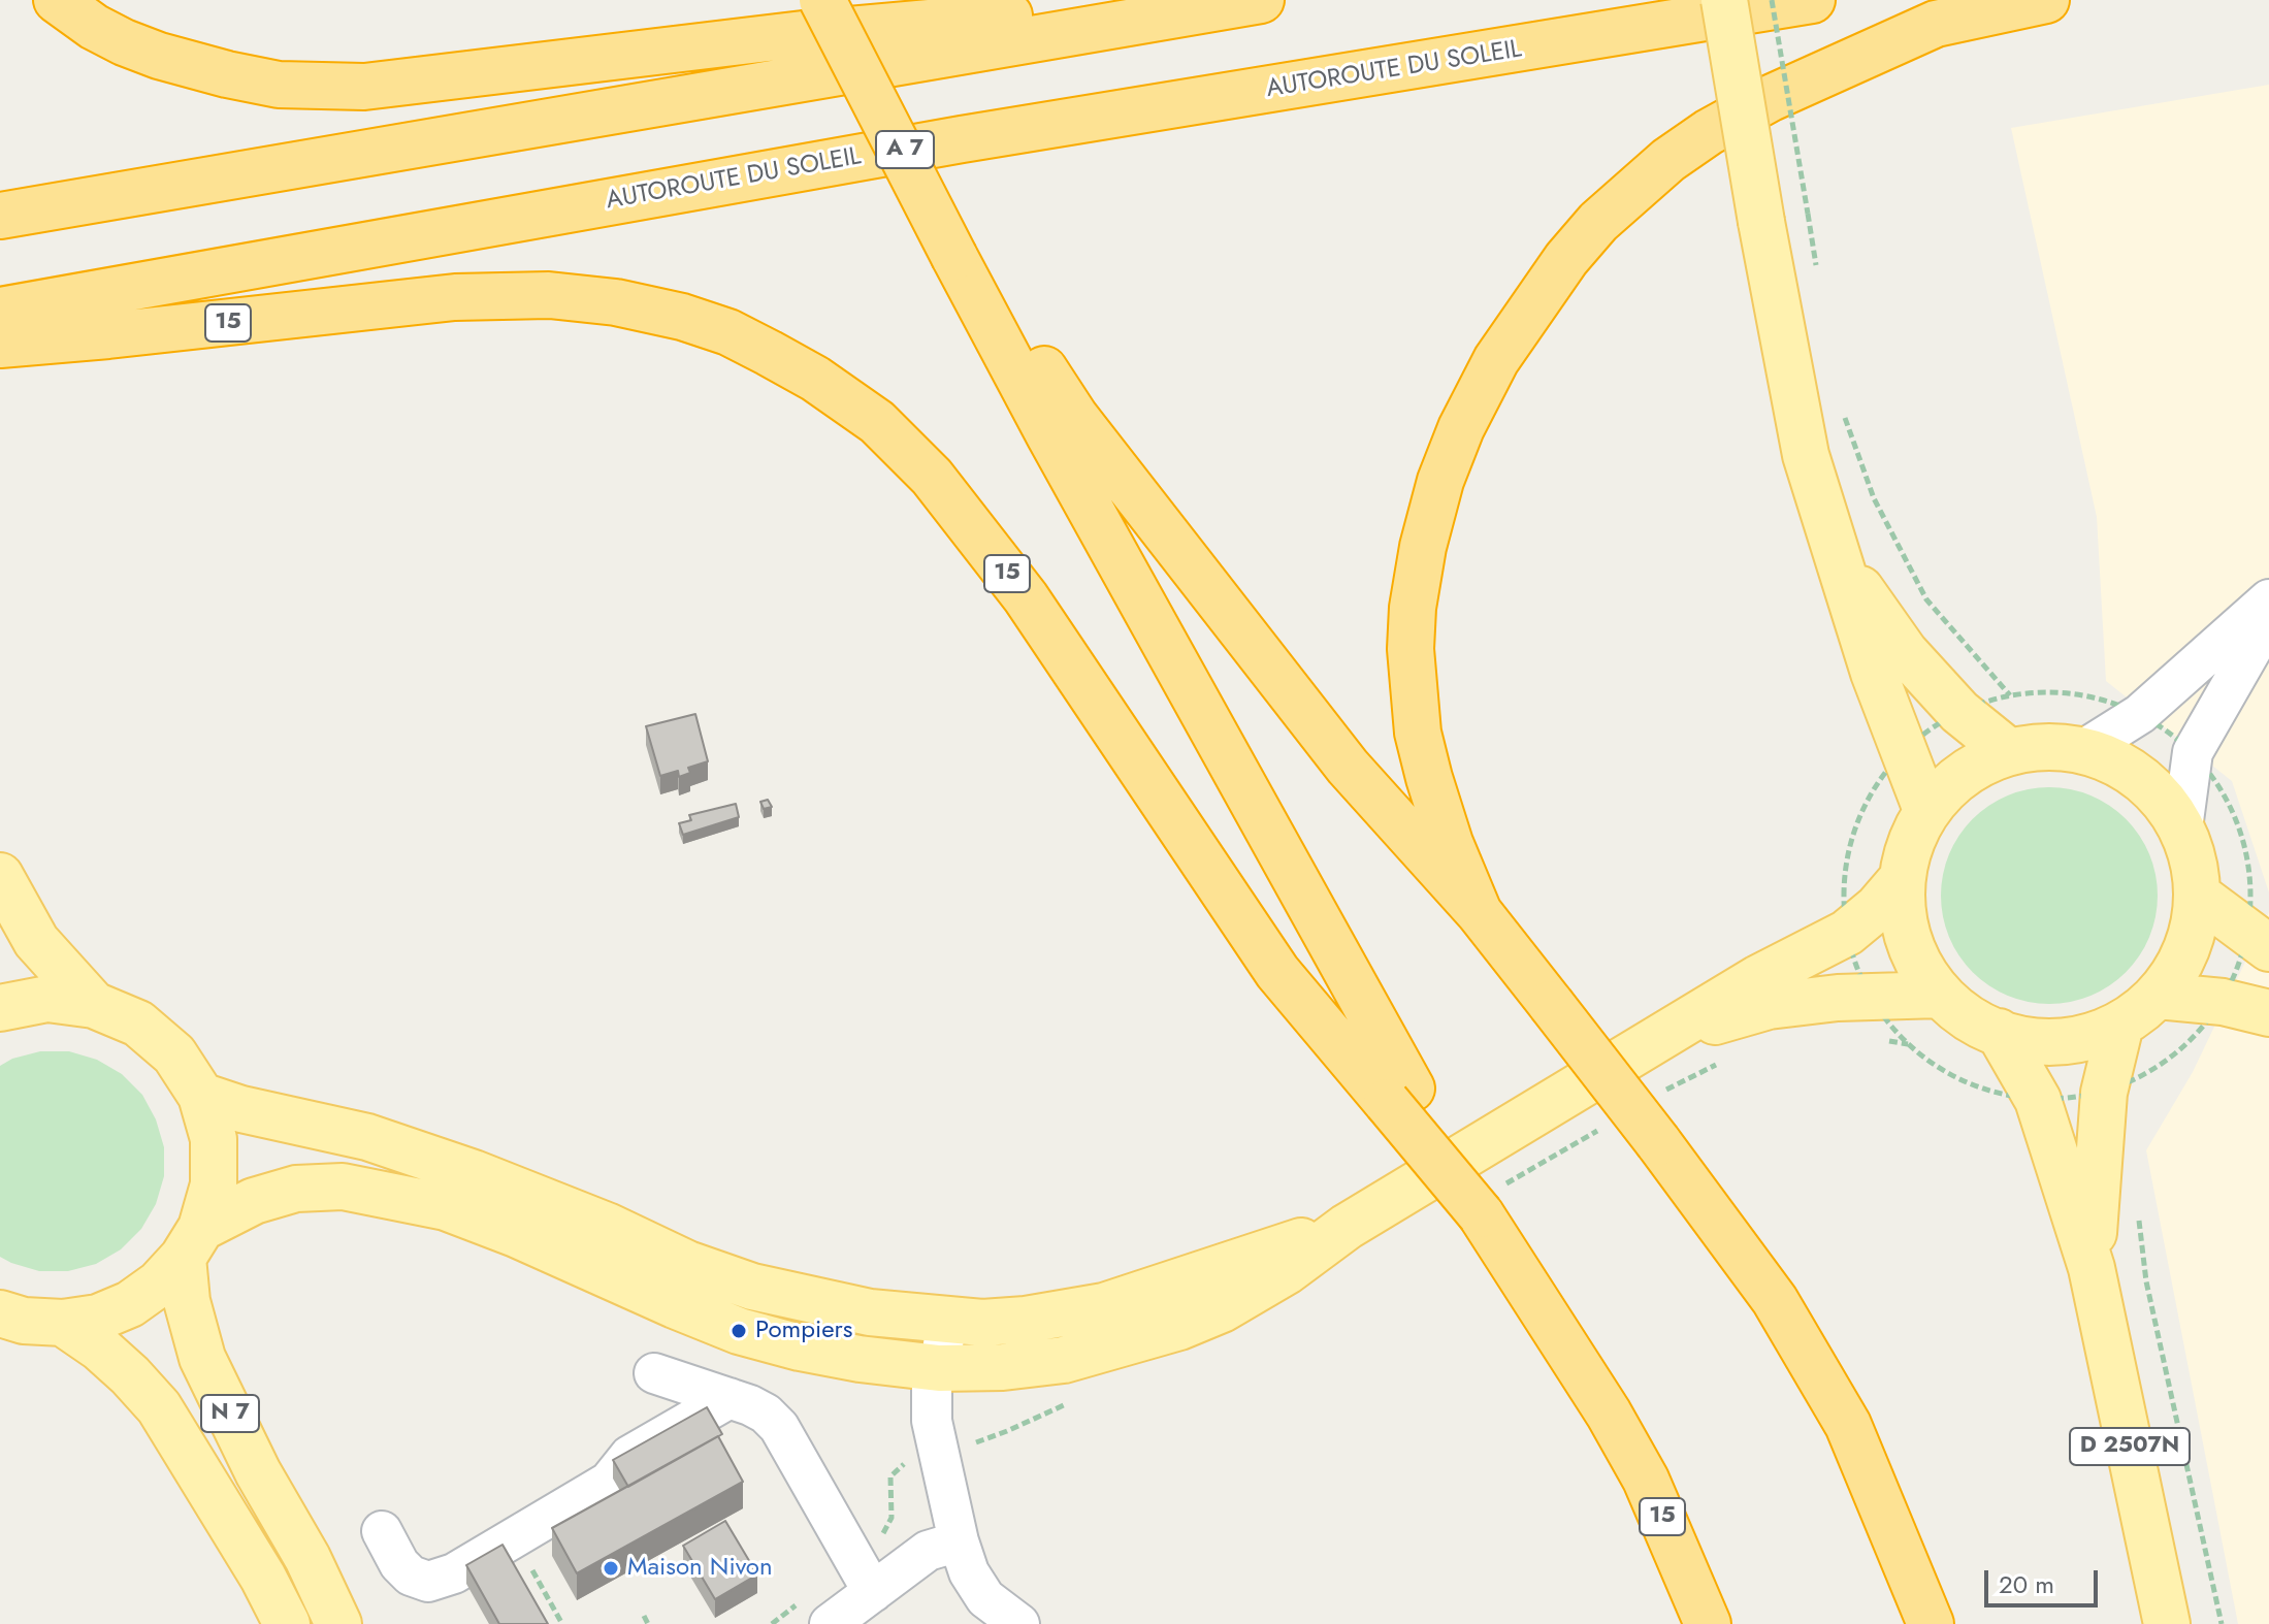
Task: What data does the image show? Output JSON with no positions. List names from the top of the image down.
{
  "streets": {
    "highway": ["AUTOROUTE DU SOLEIL", "A 7", "15"],
    "main road": ["N 7", "D 2507N"]
  },
  "places": ["Pompiers", "Maison Nivon"],
  "scale_bar": "20 m"
}
